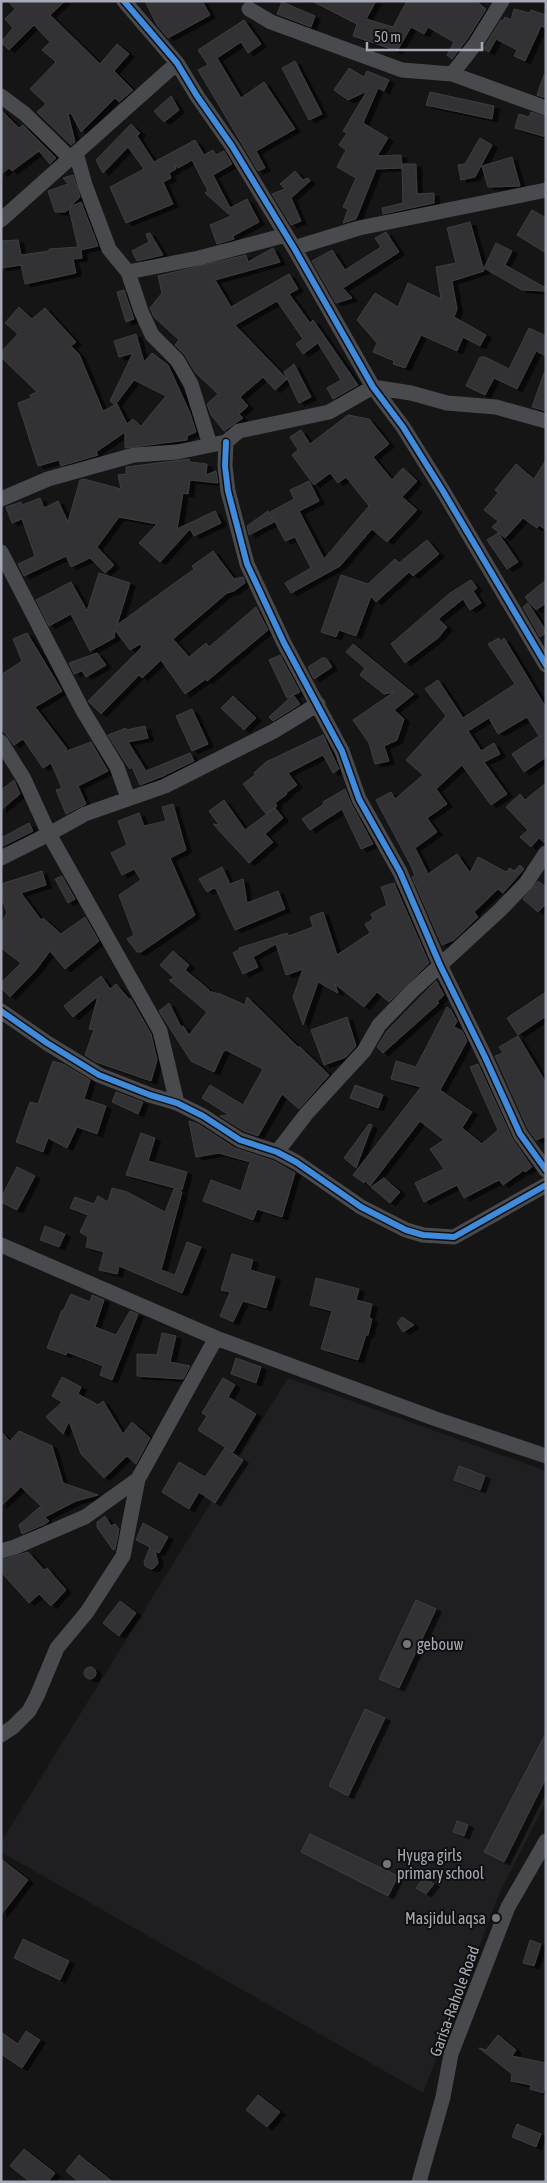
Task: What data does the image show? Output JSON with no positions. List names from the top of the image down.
{
  "streets": {
    "street": ["Garisa-Rahole Road"]
  },
  "places": ["gebouw", "Hyuga girls primary school", "Masjidul aqsa"],
  "scale_bar": "50 m"
}
